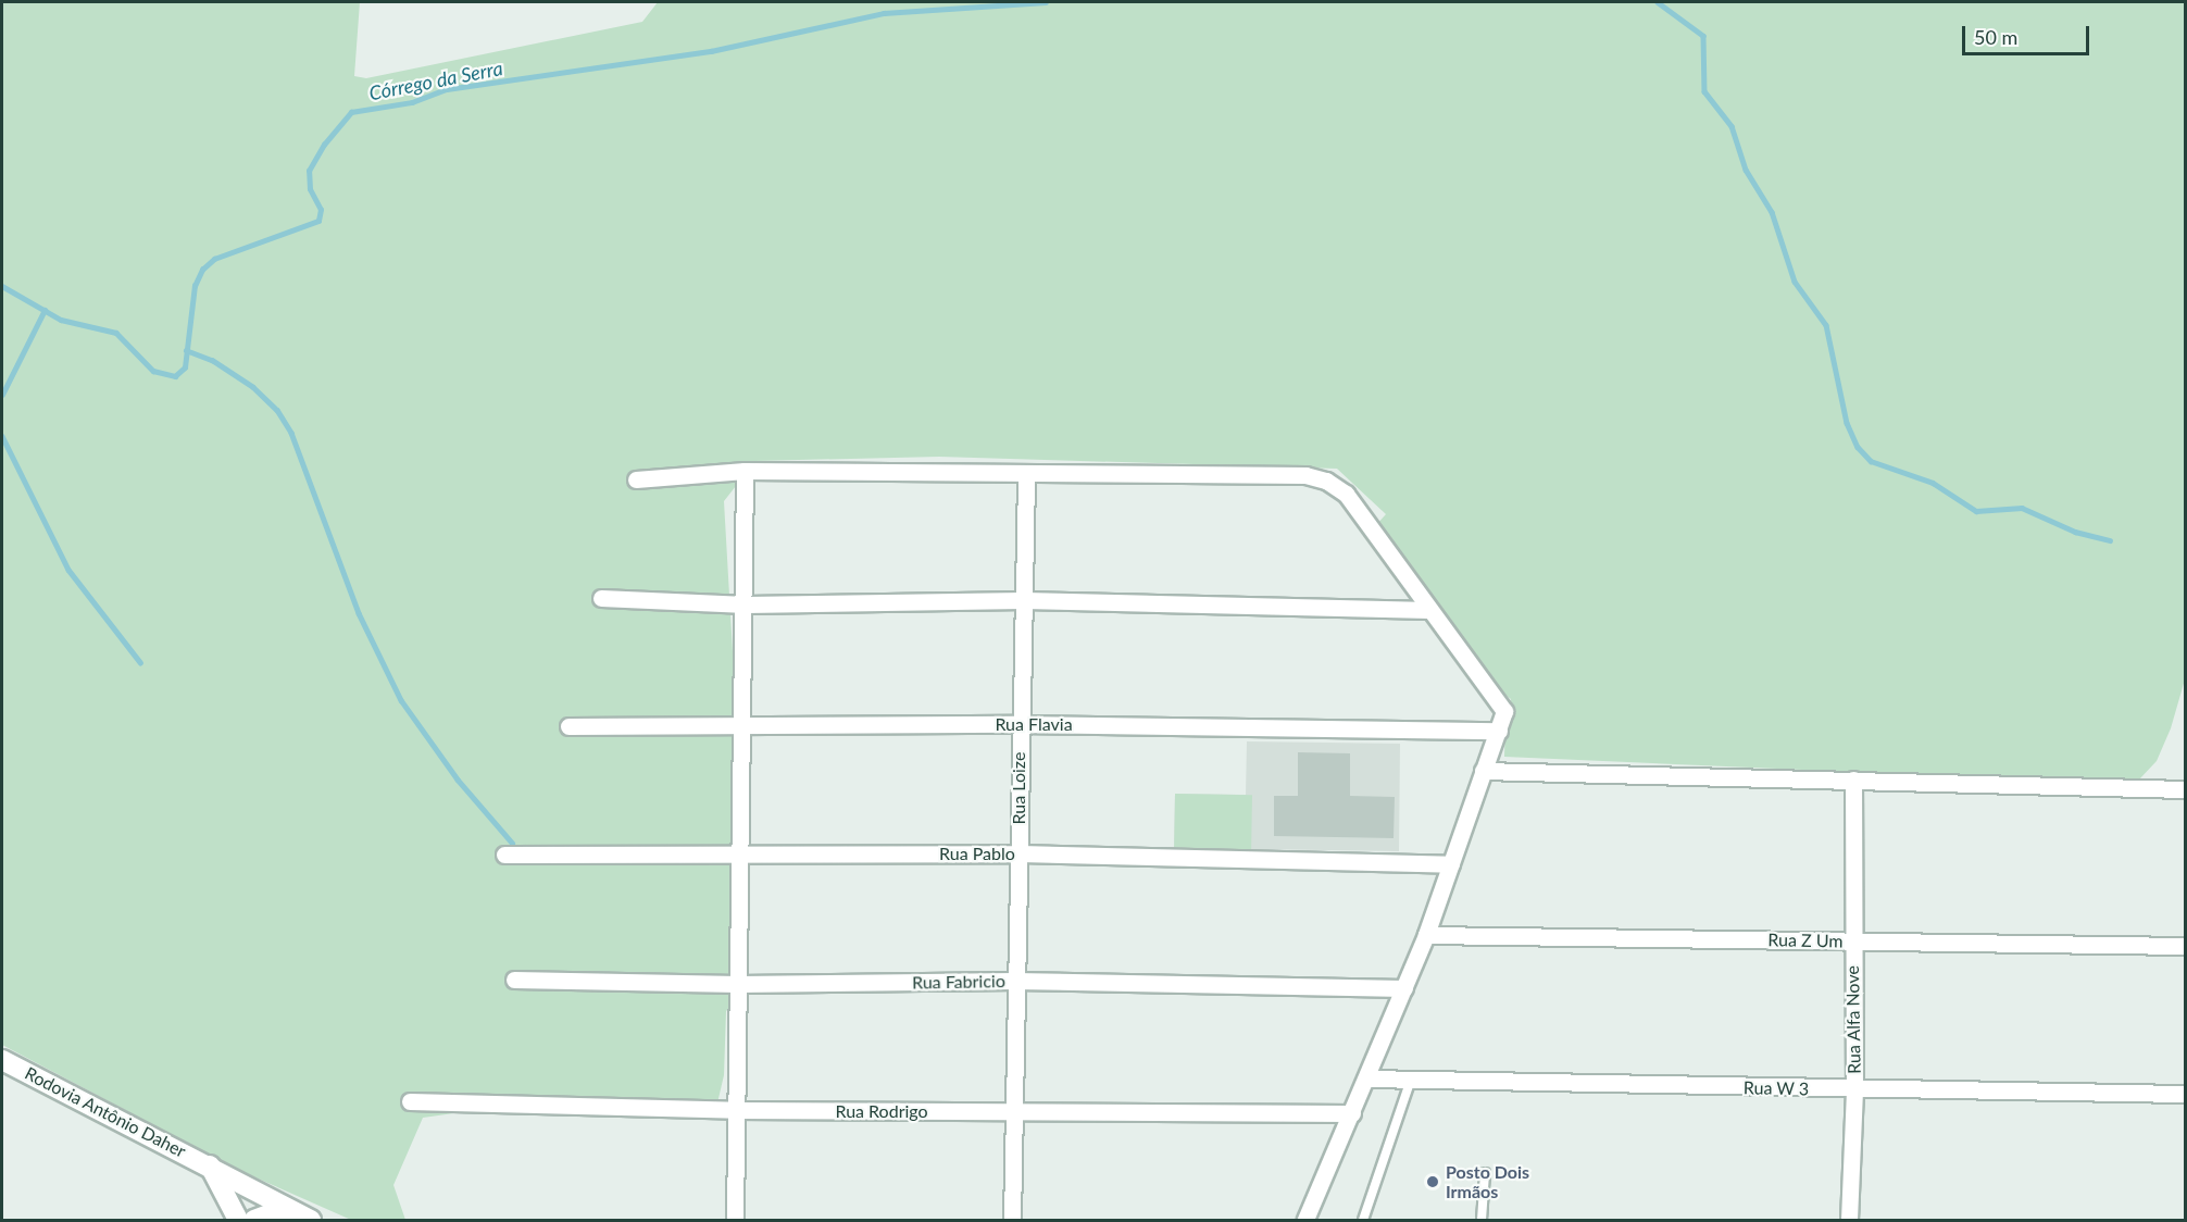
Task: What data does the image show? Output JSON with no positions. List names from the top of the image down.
{
  "streets": {
    "main road": ["Rodovia Antônio Daher"],
    "street": [
      "Rua Flavia",
      "Rua Loize",
      "Rua Pablo",
      "Rua Z Um",
      "Rua Fabricio",
      "Rua Alfa Nove",
      "Rua W 3",
      "Rua Rodrigo"
    ]
  },
  "crossings": [
    ["Rua Flavia", "Rua Loize"],
    ["Rua Loize", "Rua Pablo"],
    ["Rua Loize", "Rua Fabricio"],
    ["Rua Loize", "Rua Rodrigo"],
    ["Rua Z Um", "Rua Alfa Nove"],
    ["Rua Alfa Nove", "Rua W 3"]
  ],
  "water": ["Córrego da Serra"],
  "places": ["Posto Dois Irmãos"],
  "scale_bar": "50 m"
}
